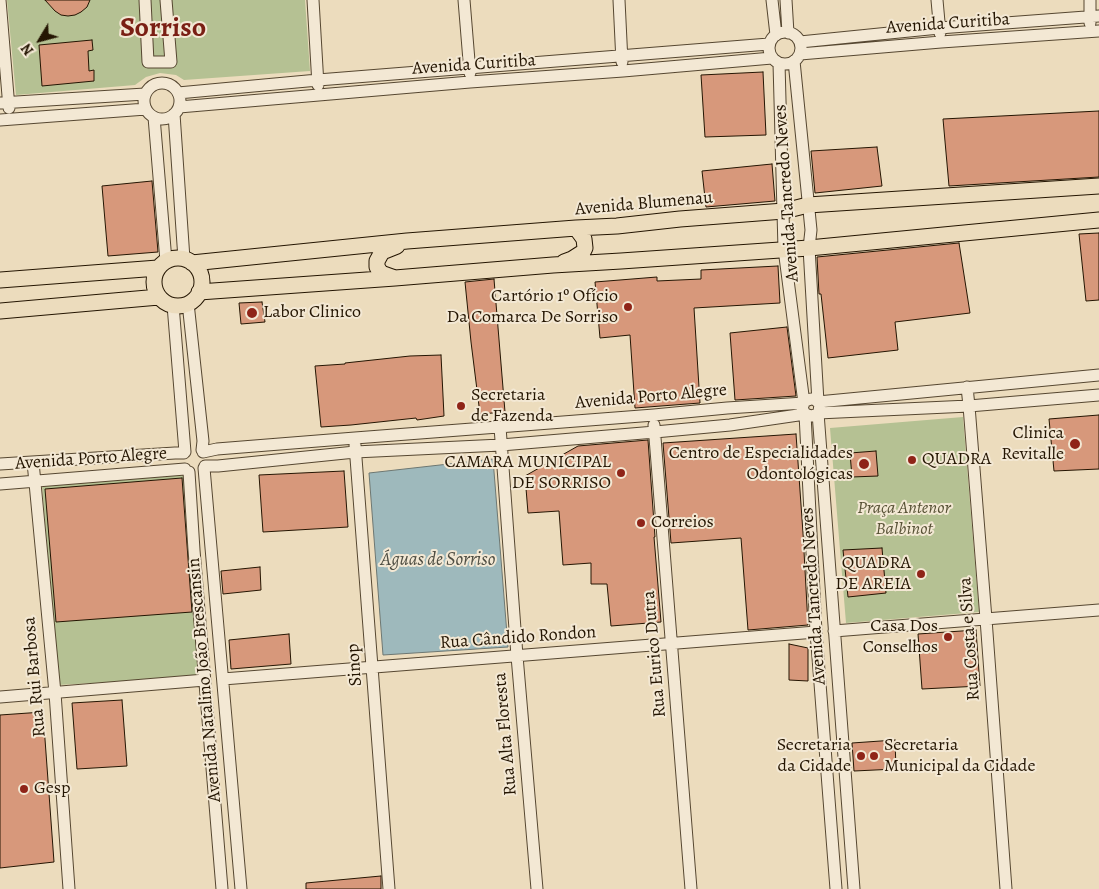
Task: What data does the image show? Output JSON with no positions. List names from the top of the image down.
{
  "streets": {
    "main road": ["Avenida Blumenau"],
    "street": [
      "Avenida Curitiba",
      "Avenida Tancredo Neves",
      "Avenida Porto Alegre",
      "Rua Cândido Rondon",
      "Rua Costa e Silva",
      "Rua Eurico Dutra",
      "Sinop",
      "Rua Rui Barbosa",
      "Avenida Natalino João Brescansin",
      "Rua Alta Floresta"
    ]
  },
  "crossings": [
    ["Avenida Curitiba", "Avenida Tancredo Neves"],
    ["Avenida Tancredo Neves", "Avenida Blumenau"],
    ["Avenida Tancredo Neves", "Avenida Porto Alegre"],
    ["Avenida Tancredo Neves", "Rua Cândido Rondon"],
    ["Avenida Porto Alegre", "Rua Costa e Silva"],
    ["Avenida Porto Alegre", "Rua Eurico Dutra"],
    ["Avenida Porto Alegre", "Sinop"],
    ["Avenida Porto Alegre", "Rua Rui Barbosa"],
    ["Avenida Porto Alegre", "Avenida Natalino João Brescansin"],
    ["Avenida Porto Alegre", "Rua Alta Floresta"],
    ["Rua Cândido Rondon", "Rua Eurico Dutra"],
    ["Rua Cândido Rondon", "Sinop"],
    ["Rua Cândido Rondon", "Avenida Natalino João Brescansin"],
    ["Rua Cândido Rondon", "Rua Alta Floresta"]
  ],
  "districts": ["Sorriso"],
  "water": ["Águas de Sorriso"],
  "parks": ["Praça Antenor Balbinot"],
  "places": [
    "Cartório 1º Ofício Da Comarca De Sorriso",
    "Labor Clinico",
    "Secretaria de Fazenda",
    "Clinica Revitalle",
    "QUADRA",
    "Centro de Especialidades Odontológicas",
    "CAMARA MUNICIPAL DE SORRISO",
    "Correios",
    "QUADRA DE AREIA",
    "Casa Dos Conselhos",
    "Secretaria da Cidade",
    "Secretaria Municipal da Cidade",
    "Gesp"
  ],
  "north": "bottom left"
}
